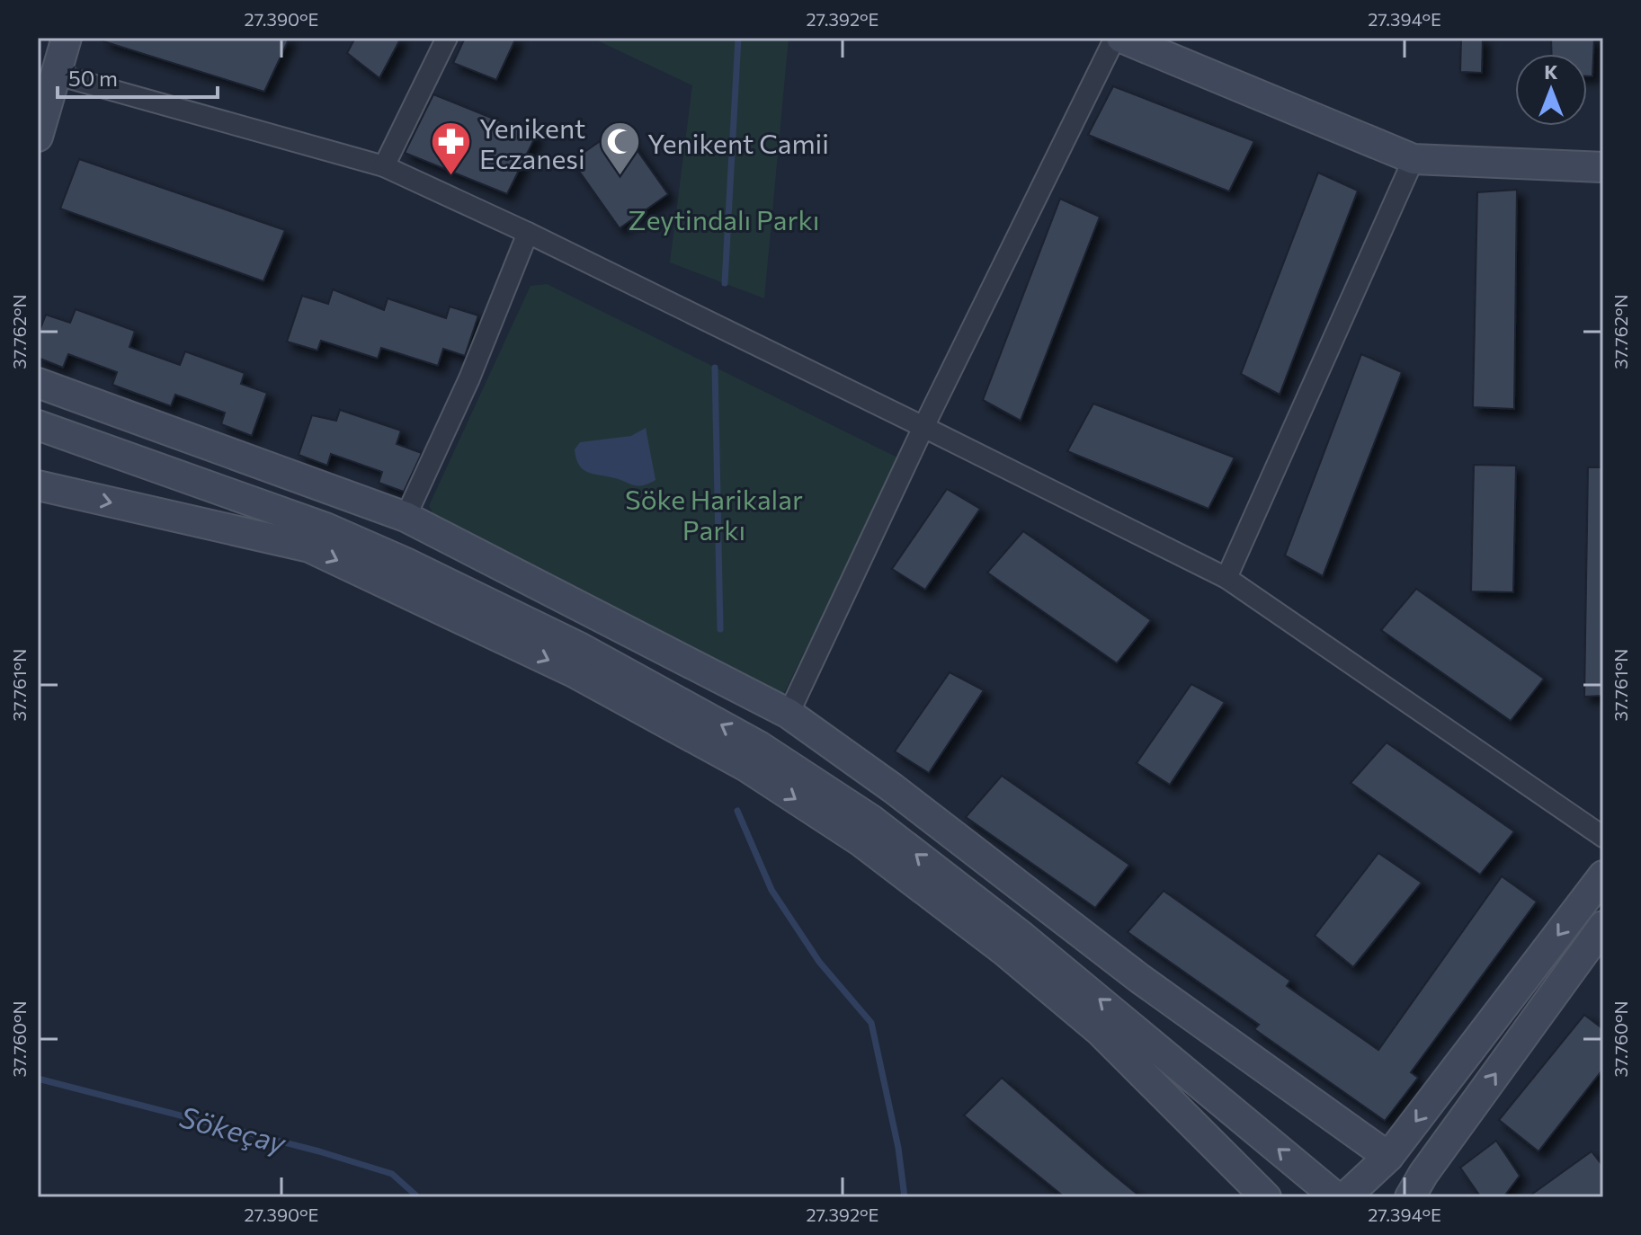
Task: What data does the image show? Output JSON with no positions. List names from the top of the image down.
{
  "water": ["Sökeçay"],
  "parks": ["Zeytindalı Parkı", "Söke Harikalar Parkı"],
  "places": {
    "pharmacy": ["Yenikent Eczanesi"],
    "mosque": ["Yenikent Camii"]
  },
  "scale_bar": "50 m",
  "north": "top",
  "coordinates": [
    "27.390°E",
    "27.392°E",
    "27.394°E",
    "37.762°N",
    "37.761°N",
    "37.760°N"
  ]
}
